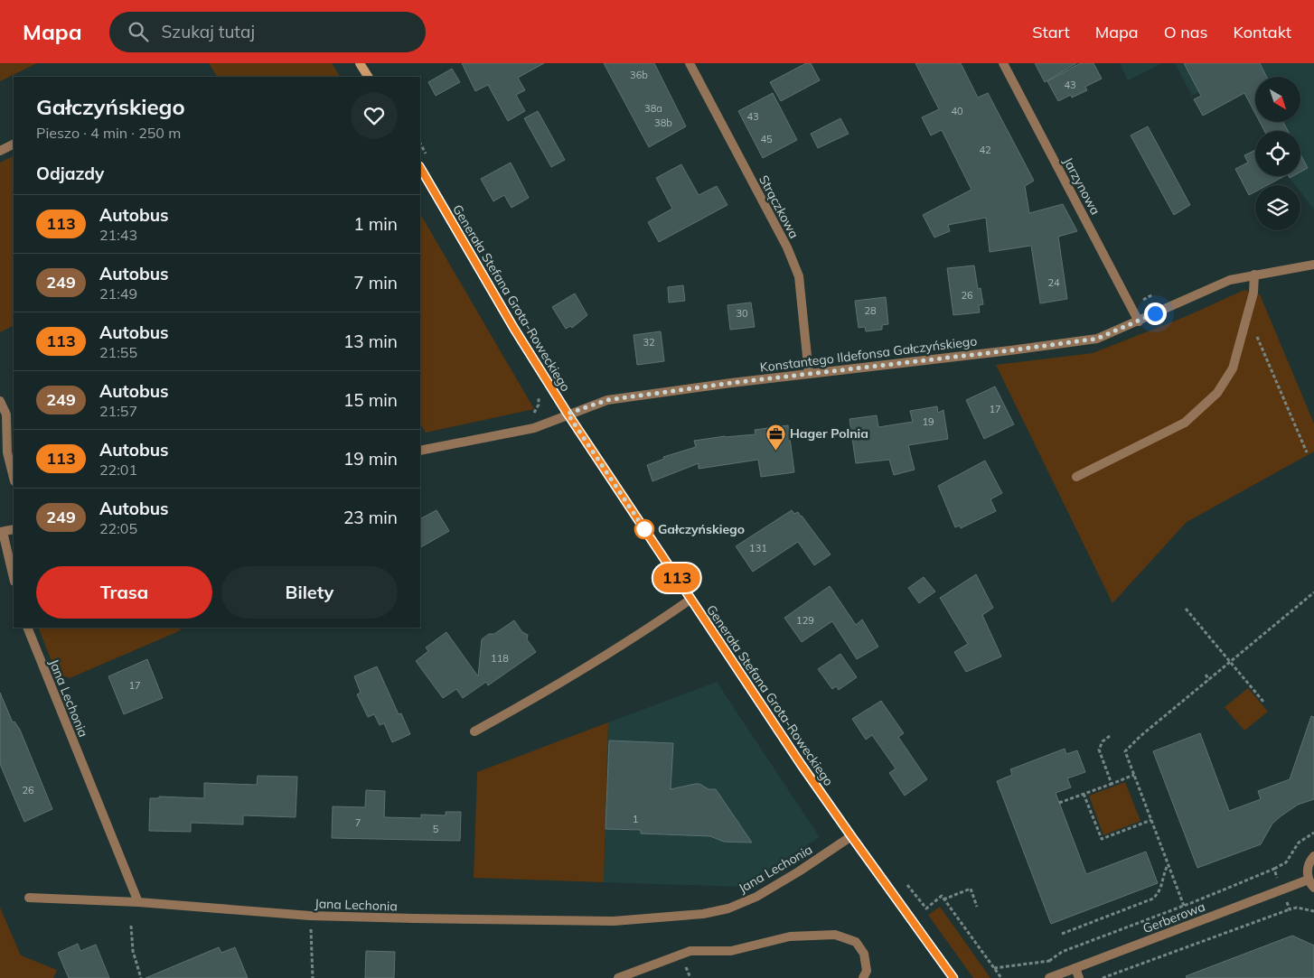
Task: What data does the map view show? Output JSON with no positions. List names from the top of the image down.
{
  "streets": {
    "street": [
      "Jarzynowa",
      "Strączkowa",
      "Generała Stefana Grota-Roweckiego",
      "Konstantego Ildefonsa Gałczyńskiego",
      "Jana Lechonia",
      "Gerberowa"
    ]
  },
  "crossings": [
    ["Jarzynowa", "Konstantego Ildefonsa Gałczyńskiego"],
    ["Strączkowa", "Konstantego Ildefonsa Gałczyńskiego"],
    ["Generała Stefana Grota-Roweckiego", "Konstantego Ildefonsa Gałczyńskiego"],
    ["Generała Stefana Grota-Roweckiego", "Jana Lechonia"]
  ],
  "places": {
    "office": ["Hager Polnia"],
    "other": ["Gałczyńskiego"]
  },
  "lines": ["bus line 113"],
  "house_numbers": [
    "36b",
    "43",
    "38a",
    "40",
    "43",
    "38b",
    "45",
    "42",
    "24",
    "26",
    "28",
    "30",
    "32",
    "17",
    "19",
    "131",
    "129",
    "118",
    "17",
    "26",
    "1",
    "7",
    "5"
  ],
  "north": "bottom right",
  "page": {
    "header": "Mapa",
    "search": "Szukaj tutaj",
    "nav": [
      "Start",
      "Mapa",
      "O nas",
      "Kontakt"
    ],
    "on_map": "113",
    "heading": [
      ["Gałczyńskiego", "Pieszo · 4 min · 250 m"],
      "Odjazdy"
    ],
    "list": [
      {
        "mark": "113",
        "name": "Autobus",
        "note": "21:43",
        "value": "1 min"
      },
      {
        "mark": "249",
        "name": "Autobus",
        "note": "21:49",
        "value": "7 min"
      },
      {
        "mark": "113",
        "name": "Autobus",
        "note": "21:55",
        "value": "13 min"
      },
      {
        "mark": "249",
        "name": "Autobus",
        "note": "21:57",
        "value": "15 min"
      },
      {
        "mark": "113",
        "name": "Autobus",
        "note": "22:01",
        "value": "19 min"
      },
      {
        "mark": "249",
        "name": "Autobus",
        "note": "22:05",
        "value": "23 min"
      }
    ],
    "buttons": ["Trasa", "Bilety"]
  }
}
